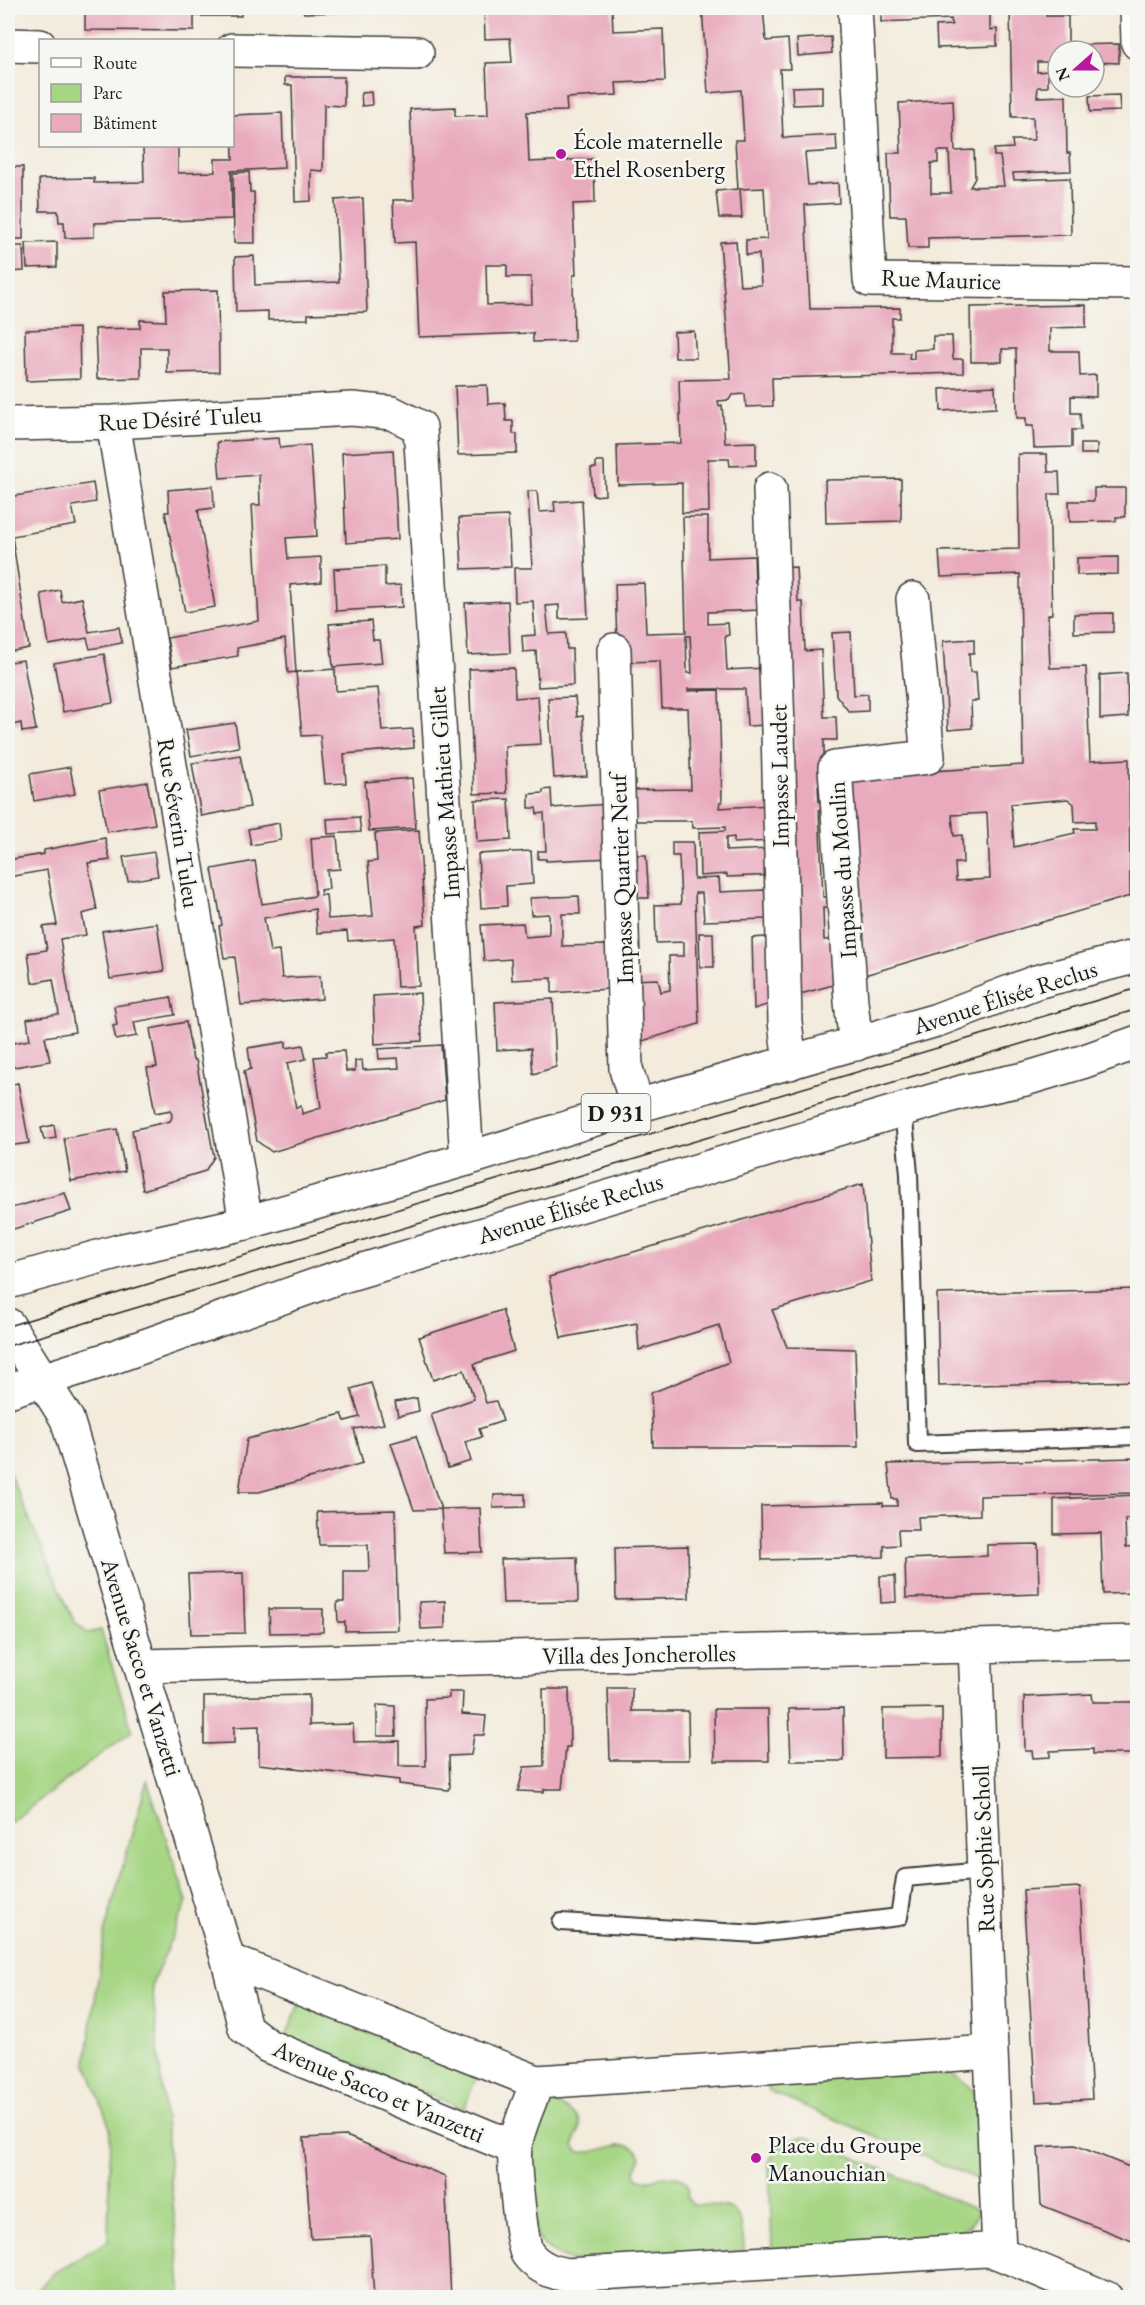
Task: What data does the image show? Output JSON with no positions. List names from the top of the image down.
{
  "streets": {
    "street": [
      "Rue Maurice",
      "Rue Désiré Tuleu",
      "Impasse Laudet",
      "Impasse Mathieu Gillet",
      "Rue Séverin Tuleu",
      "Impasse du Moulin",
      "Impasse Quartier Neuf",
      "Avenue Élisée Reclus",
      "D 931",
      "Villa des Joncherolles",
      "Avenue Sacco et Vanzetti",
      "Rue Sophie Scholl"
    ]
  },
  "crossings": [
    ["Rue Désiré Tuleu", "Impasse Mathieu Gillet"],
    ["Rue Désiré Tuleu", "Rue Séverin Tuleu"],
    ["Impasse Laudet", "Avenue Élisée Reclus"],
    ["Impasse Mathieu Gillet", "Avenue Élisée Reclus"],
    ["Rue Séverin Tuleu", "Avenue Élisée Reclus"],
    ["Impasse du Moulin", "Avenue Élisée Reclus"],
    ["Impasse Quartier Neuf", "Avenue Élisée Reclus"],
    ["Avenue Élisée Reclus", "Avenue Sacco et Vanzetti"],
    ["Villa des Joncherolles", "Avenue Sacco et Vanzetti"],
    ["Villa des Joncherolles", "Rue Sophie Scholl"]
  ],
  "places": ["École maternelle Ethel Rosenberg", "Place du Groupe Manouchian"],
  "legend": ["Route", "Parc", "Bâtiment"],
  "north": "left"
}
